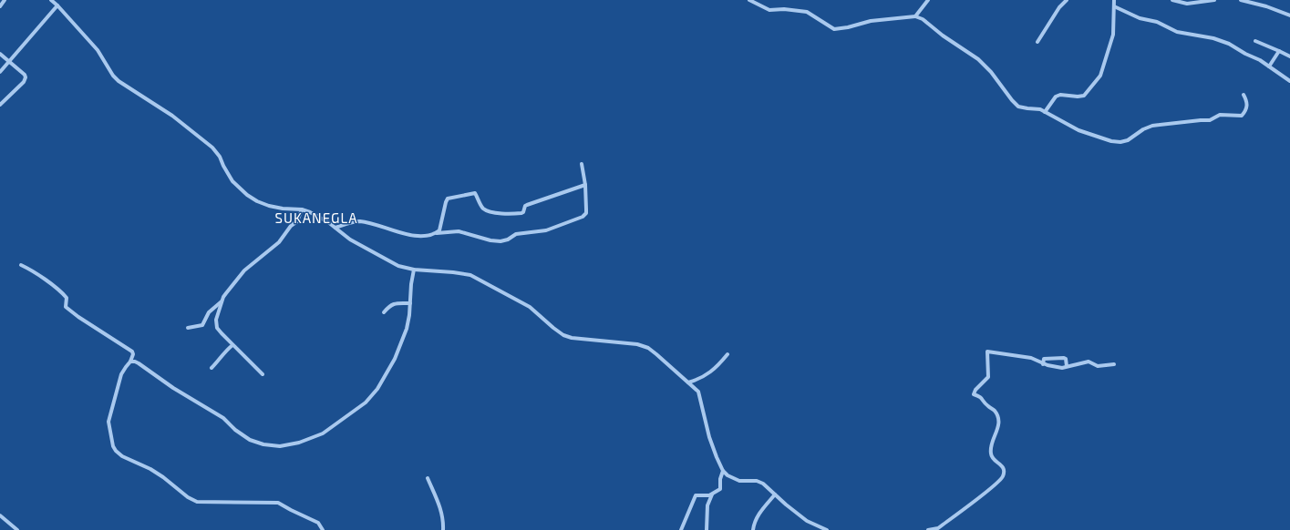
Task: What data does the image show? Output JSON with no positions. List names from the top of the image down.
{
  "districts": ["SUKANEGLA"]
}
